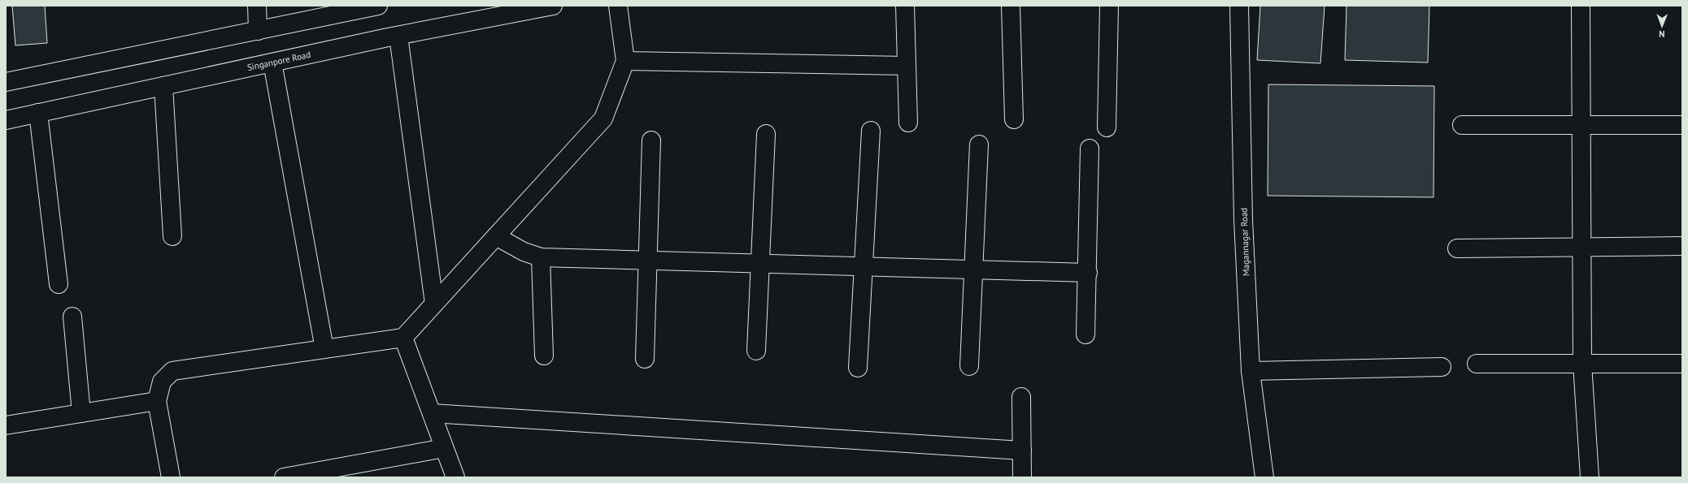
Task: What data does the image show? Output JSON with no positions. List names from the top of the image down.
{
  "streets": {
    "street": ["Singanpore Road", "Magannagar Road"]
  },
  "north": "bottom"
}
